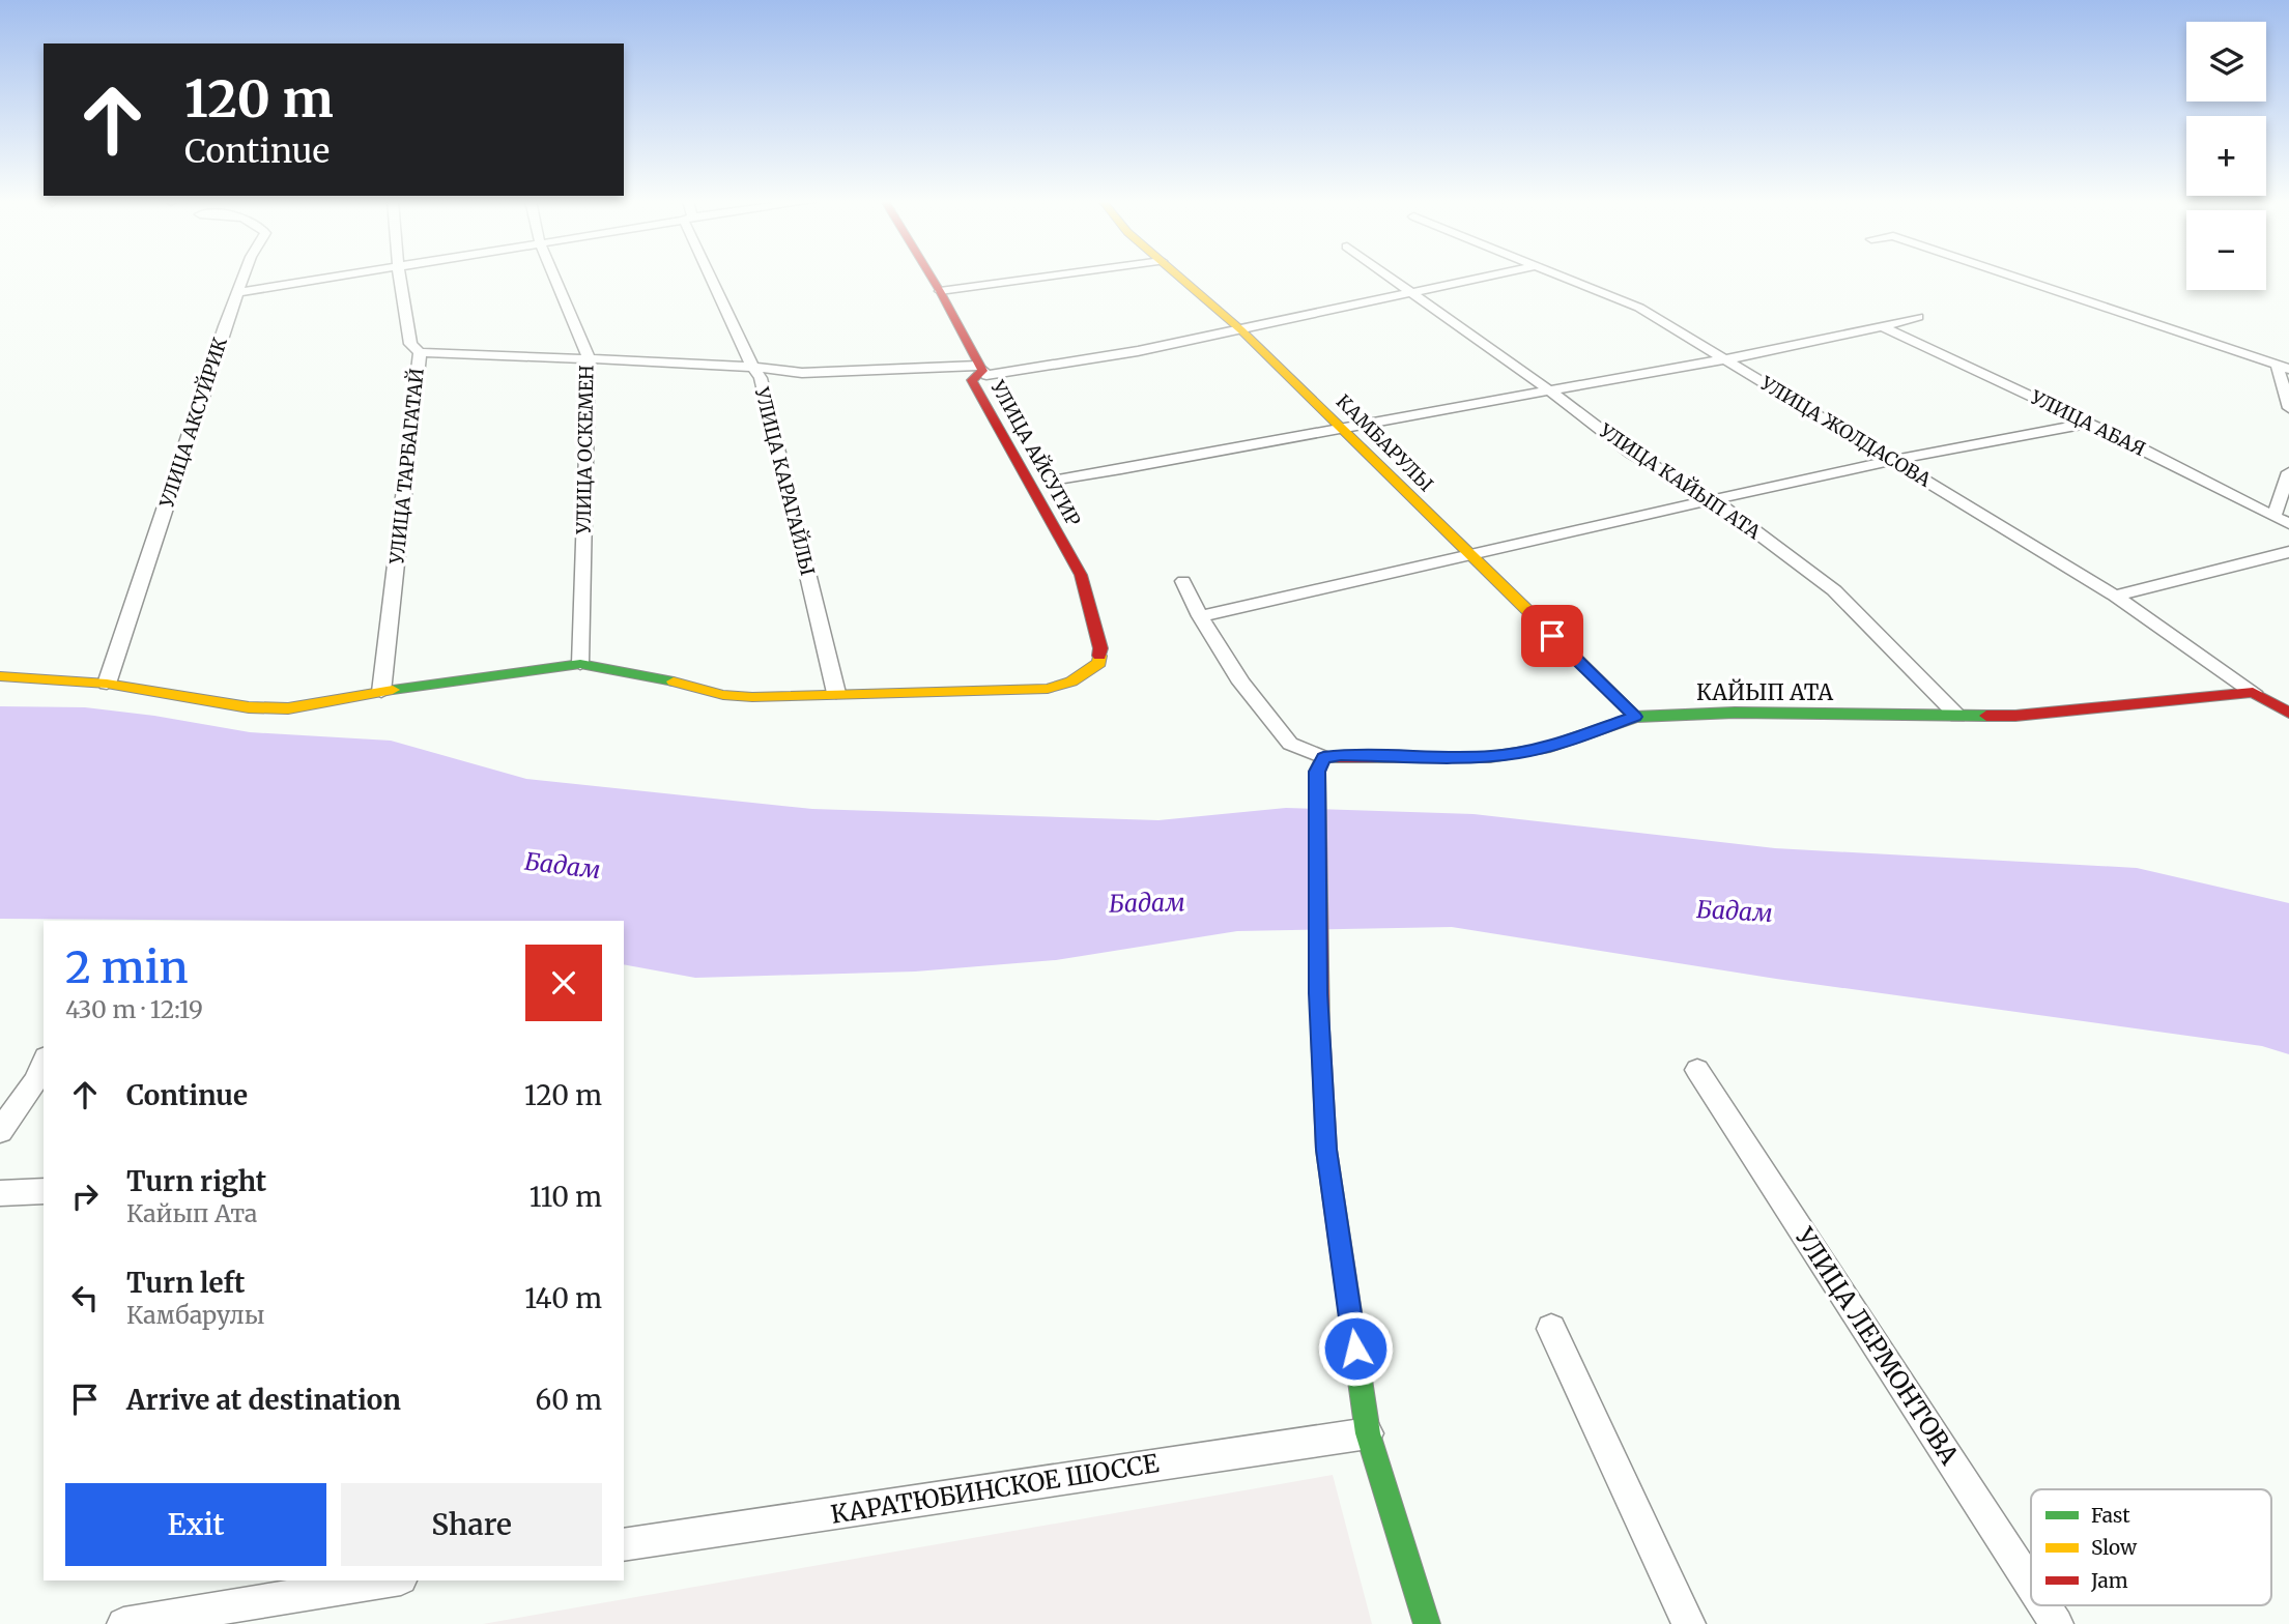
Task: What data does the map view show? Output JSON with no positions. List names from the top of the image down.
{
  "streets": {
    "street": [
      "УЛИЦА АКСУЙРИК",
      "УЛИЦА АБАЯ",
      "УЛИЦА ЖОЛДАСОВА",
      "КАМБАРУЛЫ",
      "УЛИЦА ОСКЕМЕН",
      "УЛИЦА АЙСУГИР",
      "УЛИЦА ТАРБАГАТАЙ",
      "УЛИЦА КАРАГАЙЛЫ",
      "УЛИЦА КАЙЫП АТА",
      "КАЙЫП АТА",
      "УЛИЦА ЛЕРМОНТОВА",
      "КАРАТЮБИНСКОЕ ШОССЕ"
    ]
  },
  "crossings": [
    ["УЛИЦА ЖОЛДАСОВА", "КАЙЫП АТА"],
    ["КАМБАРУЛЫ", "КАЙЫП АТА"],
    ["УЛИЦА АЙСУГИР", "УЛИЦА КАРАГАЙЛЫ"],
    ["УЛИЦА КАЙЫП АТА", "КАЙЫП АТА"]
  ],
  "water": ["Бадам"],
  "legend": ["Fast", "Slow", "Jam"],
  "page": {
    "map_buttons": ["+", "−"],
    "turn": ["120 m", "Continue"],
    "heading": ["2 min", "430 m · 12:19"],
    "list": [
      {
        "name": "Continue",
        "value": "120 m"
      },
      {
        "name": "Turn right",
        "note": "Кайып Ата",
        "value": "110 m"
      },
      {
        "name": "Turn left",
        "note": "Камбарулы",
        "value": "140 m"
      },
      {
        "name": "Arrive at destination",
        "value": "60 m"
      }
    ],
    "buttons": ["Exit", "Share"]
  }
}
